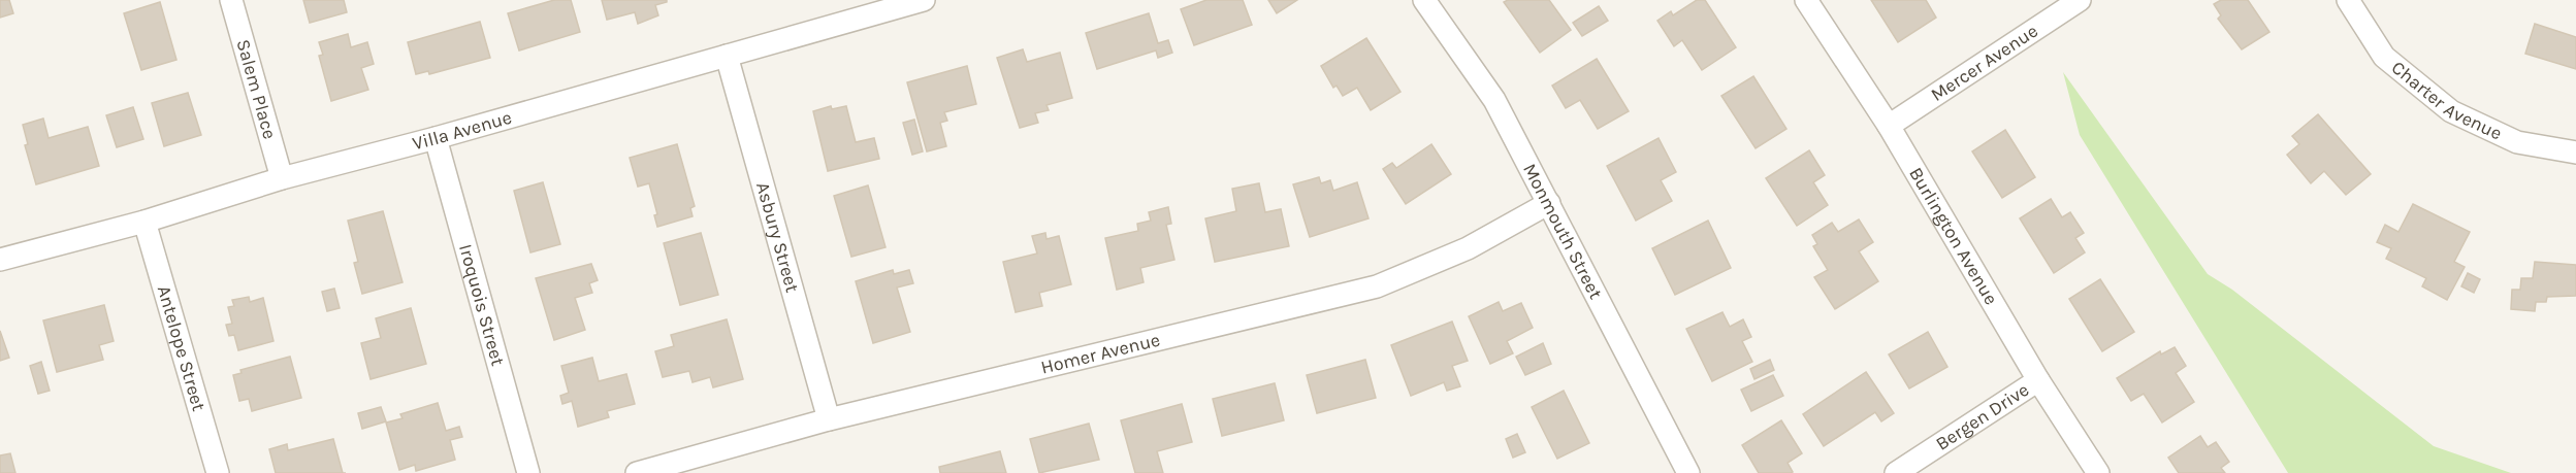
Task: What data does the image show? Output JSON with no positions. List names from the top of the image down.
{
  "streets": {
    "street": [
      "Mercer Avenue",
      "Salem Place",
      "Charter Avenue",
      "Villa Avenue",
      "Monmouth Street",
      "Burlington Avenue",
      "Asbury Street",
      "Iroquois Street",
      "Antelope Street",
      "Homer Avenue",
      "Bergen Drive"
    ]
  },
  "crossings": [
    ["Mercer Avenue", "Burlington Avenue"],
    ["Salem Place", "Villa Avenue"],
    ["Villa Avenue", "Asbury Street"],
    ["Villa Avenue", "Iroquois Street"],
    ["Villa Avenue", "Antelope Street"],
    ["Monmouth Street", "Homer Avenue"],
    ["Burlington Avenue", "Bergen Drive"],
    ["Asbury Street", "Homer Avenue"]
  ]
}
